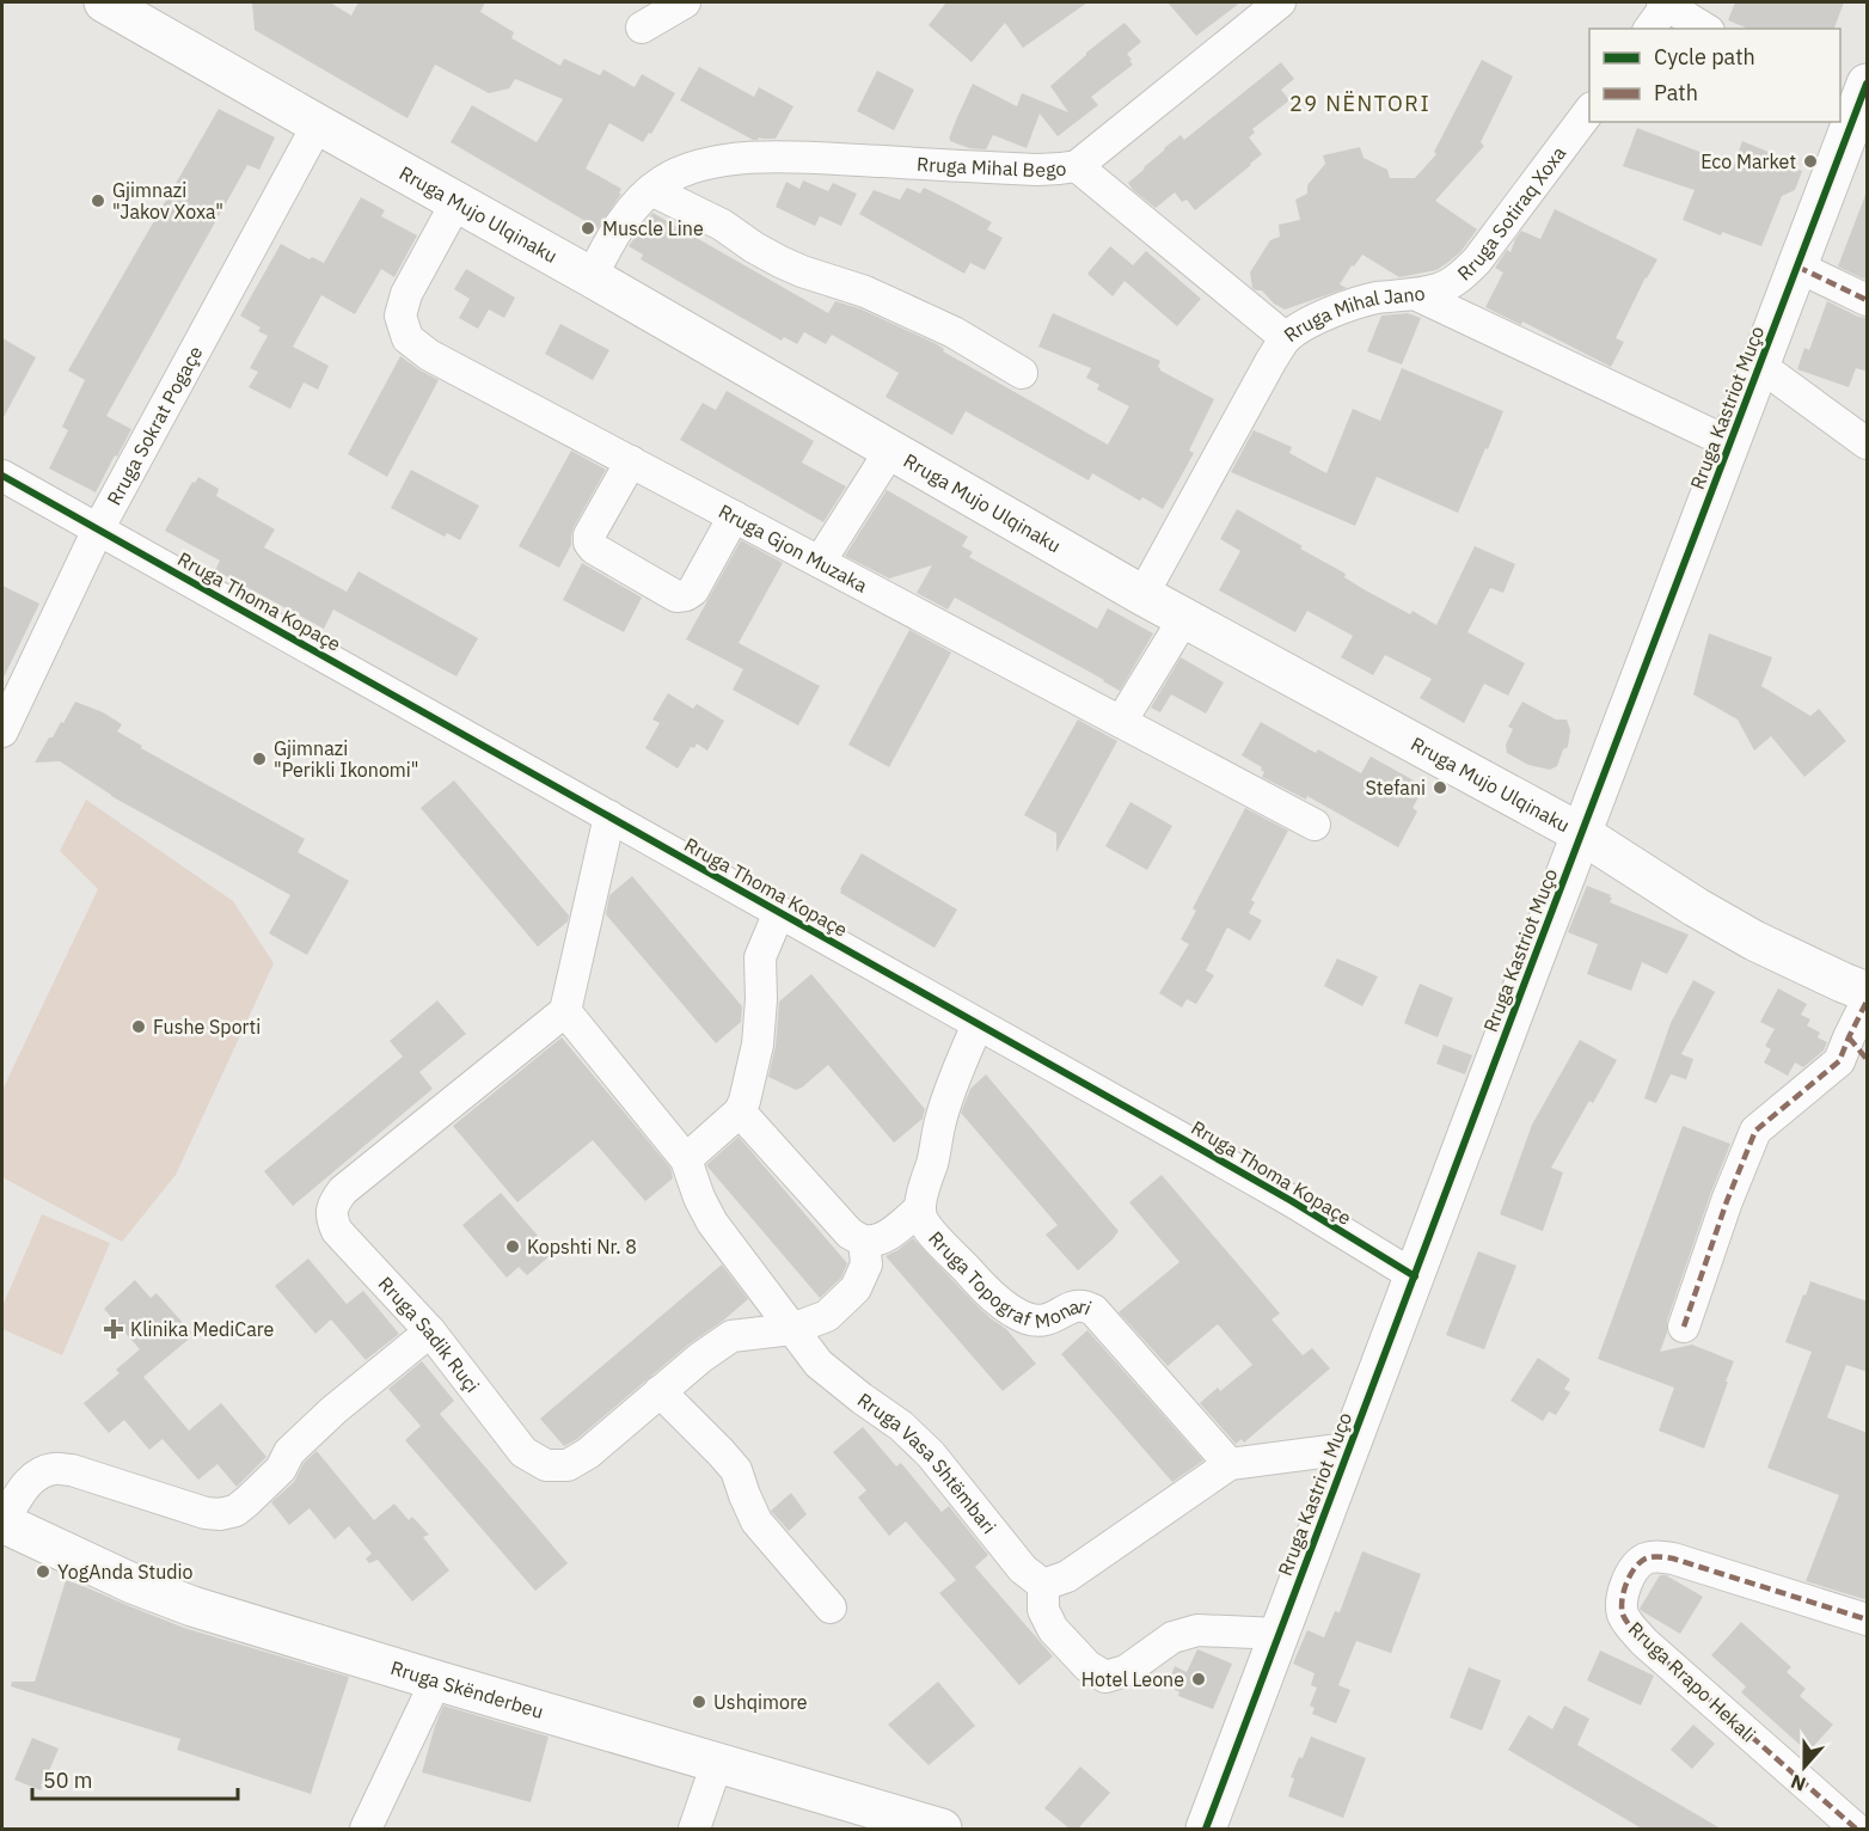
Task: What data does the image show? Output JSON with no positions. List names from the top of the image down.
{
  "streets": {
    "street": [
      "Rruga Mihal Bego",
      "Rruga Sotiraq Xoxa",
      "Rruga Mujo Ulqinaku",
      "Rruga Mihal Jano",
      "Rruga Kastriot Muço",
      "Rruga Sokrat Pogaçe",
      "Rruga Gjon Muzaka",
      "Rruga Thoma Kopaçe",
      "Rruga Topograf Monari",
      "Rruga Sadik Ruçi",
      "Rruga Vasa Shtëmbari",
      "Rruga Rrapo Hekali",
      "Rruga Skënderbeu"
    ]
  },
  "crossings": [
    ["Rruga Mihal Bego", "Rruga Mujo Ulqinaku"],
    ["Rruga Sotiraq Xoxa", "Rruga Mihal Jano"],
    ["Rruga Mujo Ulqinaku", "Rruga Mihal Jano"],
    ["Rruga Mujo Ulqinaku", "Rruga Kastriot Muço"],
    ["Rruga Mujo Ulqinaku", "Rruga Sokrat Pogaçe"],
    ["Rruga Mujo Ulqinaku", "Rruga Gjon Muzaka"],
    ["Rruga Mihal Jano", "Rruga Kastriot Muço"],
    ["Rruga Kastriot Muço", "Rruga Thoma Kopaçe"],
    ["Rruga Sokrat Pogaçe", "Rruga Thoma Kopaçe"],
    ["Rruga Thoma Kopaçe", "Rruga Topograf Monari"],
    ["Rruga Topograf Monari", "Rruga Sadik Ruçi"],
    ["Rruga Sadik Ruçi", "Rruga Vasa Shtëmbari"]
  ],
  "districts": ["29 NËNTORI"],
  "places": {
    "other": [
      "Eco Market",
      "Gjimnazi \"Jakov Xoxa\"",
      "Muscle Line",
      "Gjimnazi \"Perikli Ikonomi\"",
      "Stefani",
      "Fushe Sporti",
      "Kopshti Nr. 8",
      "YogAnda Studio",
      "Hotel Leone",
      "Ushqimore"
    ],
    "health": ["Klinika MediCare"]
  },
  "legend": ["Cycle path", "Path"],
  "scale_bar": "50 m",
  "north": "bottom"
}
